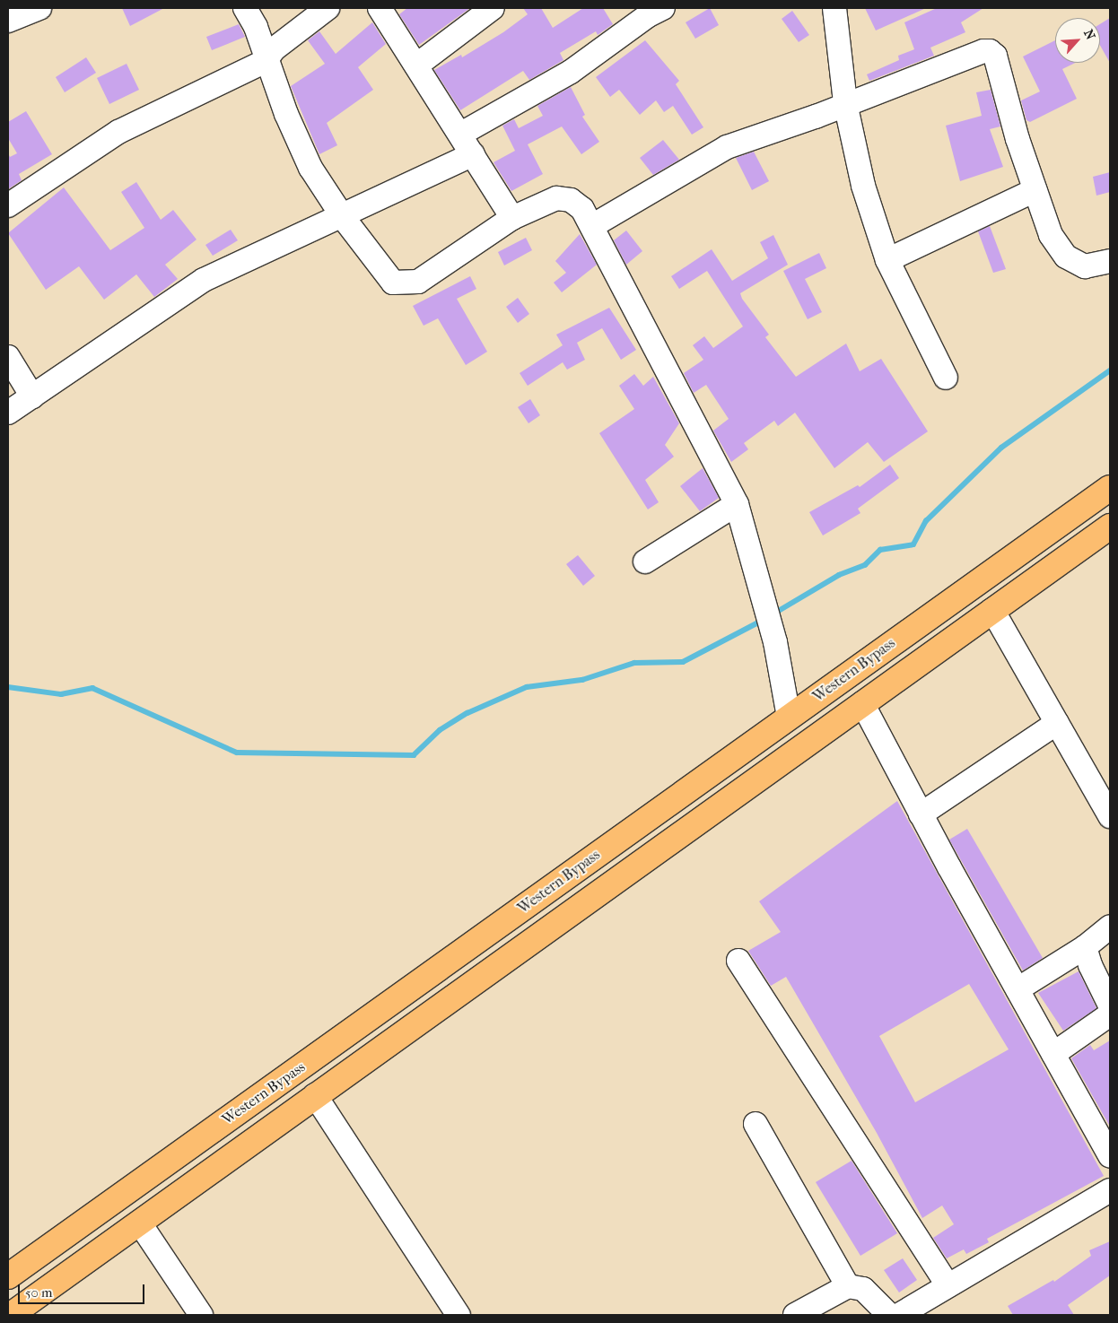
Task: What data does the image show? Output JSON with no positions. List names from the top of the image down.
{
  "streets": {
    "main road": ["Western Bypass"]
  },
  "scale_bar": "50 m",
  "north": "top right"
}
